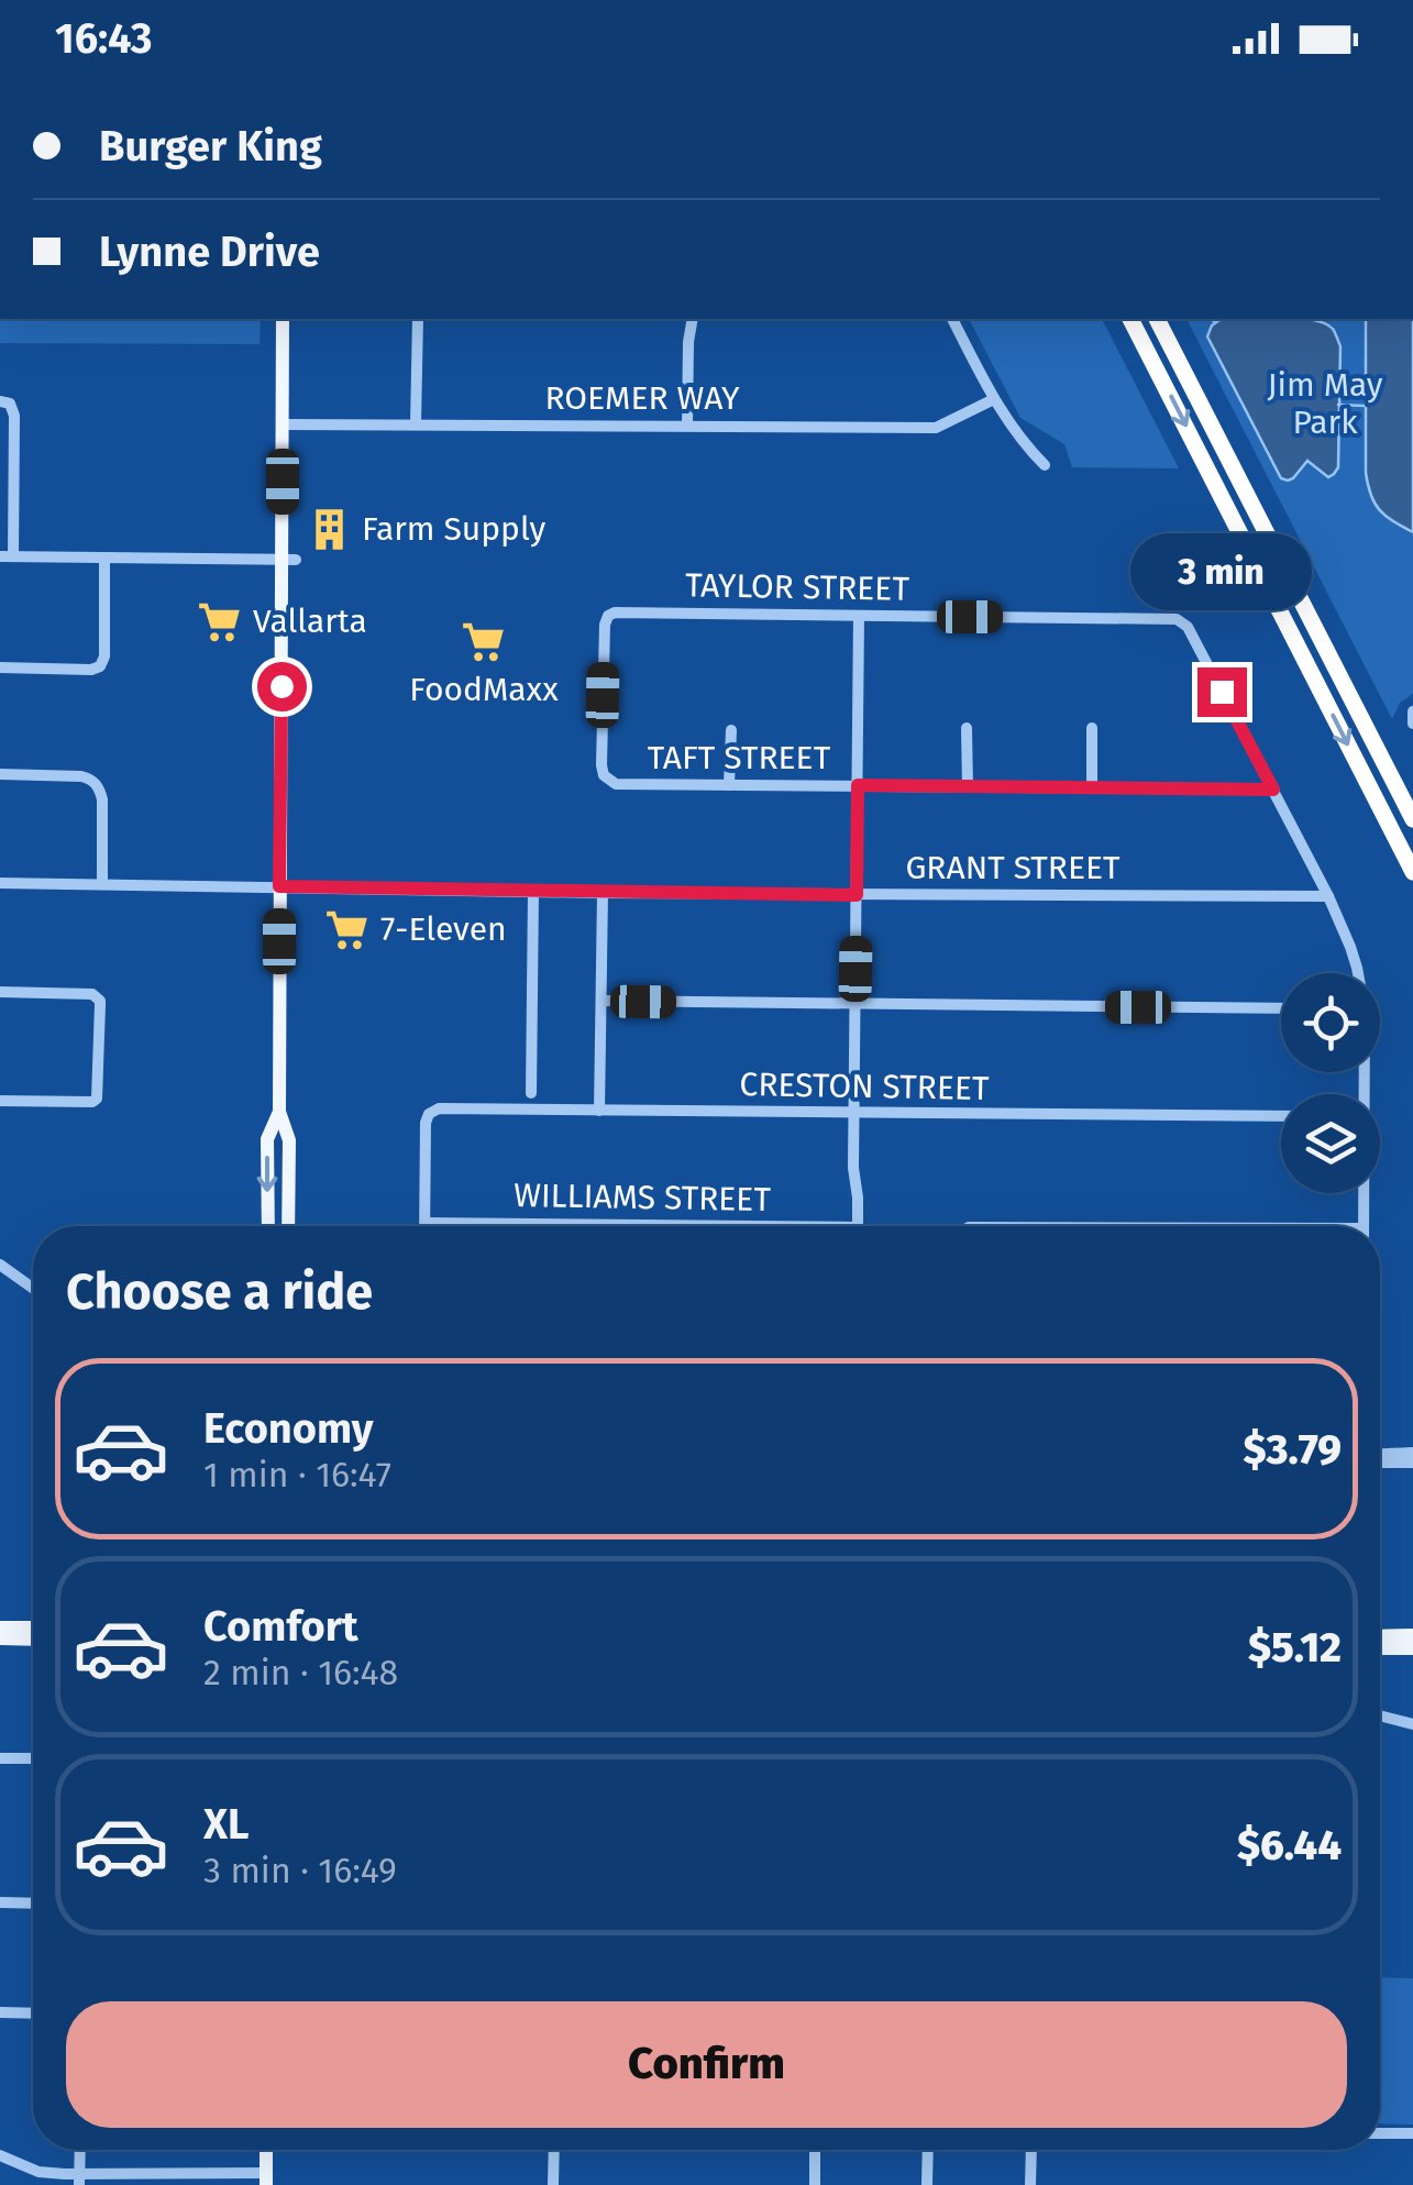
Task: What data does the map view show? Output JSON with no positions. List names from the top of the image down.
{
  "streets": {
    "street": [
      "ROEMER WAY",
      "TAYLOR STREET",
      "TAFT STREET",
      "GRANT STREET",
      "CRESTON STREET",
      "WILLIAMS STREET"
    ]
  },
  "crossings": [
    ["TAYLOR STREET", "TAFT STREET"],
    ["CRESTON STREET", "WILLIAMS STREET"]
  ],
  "parks": ["Jim May Park"],
  "places": {
    "building": ["Farm Supply"],
    "supermarket": ["Vallarta", "FoodMaxx", "7-Eleven"]
  },
  "page": {
    "status": "16:43",
    "banner": ["Burger King", "Lynne Drive"],
    "bubble": "3 min",
    "heading": "Choose a ride",
    "list": [
      {
        "name": "Economy",
        "note": "1 min · 16:47",
        "value": "$3.79"
      },
      {
        "name": "Comfort",
        "note": "2 min · 16:48",
        "value": "$5.12"
      },
      {
        "name": "XL",
        "note": "3 min · 16:49",
        "value": "$6.44"
      }
    ],
    "buttons": "Confirm"
  }
}
